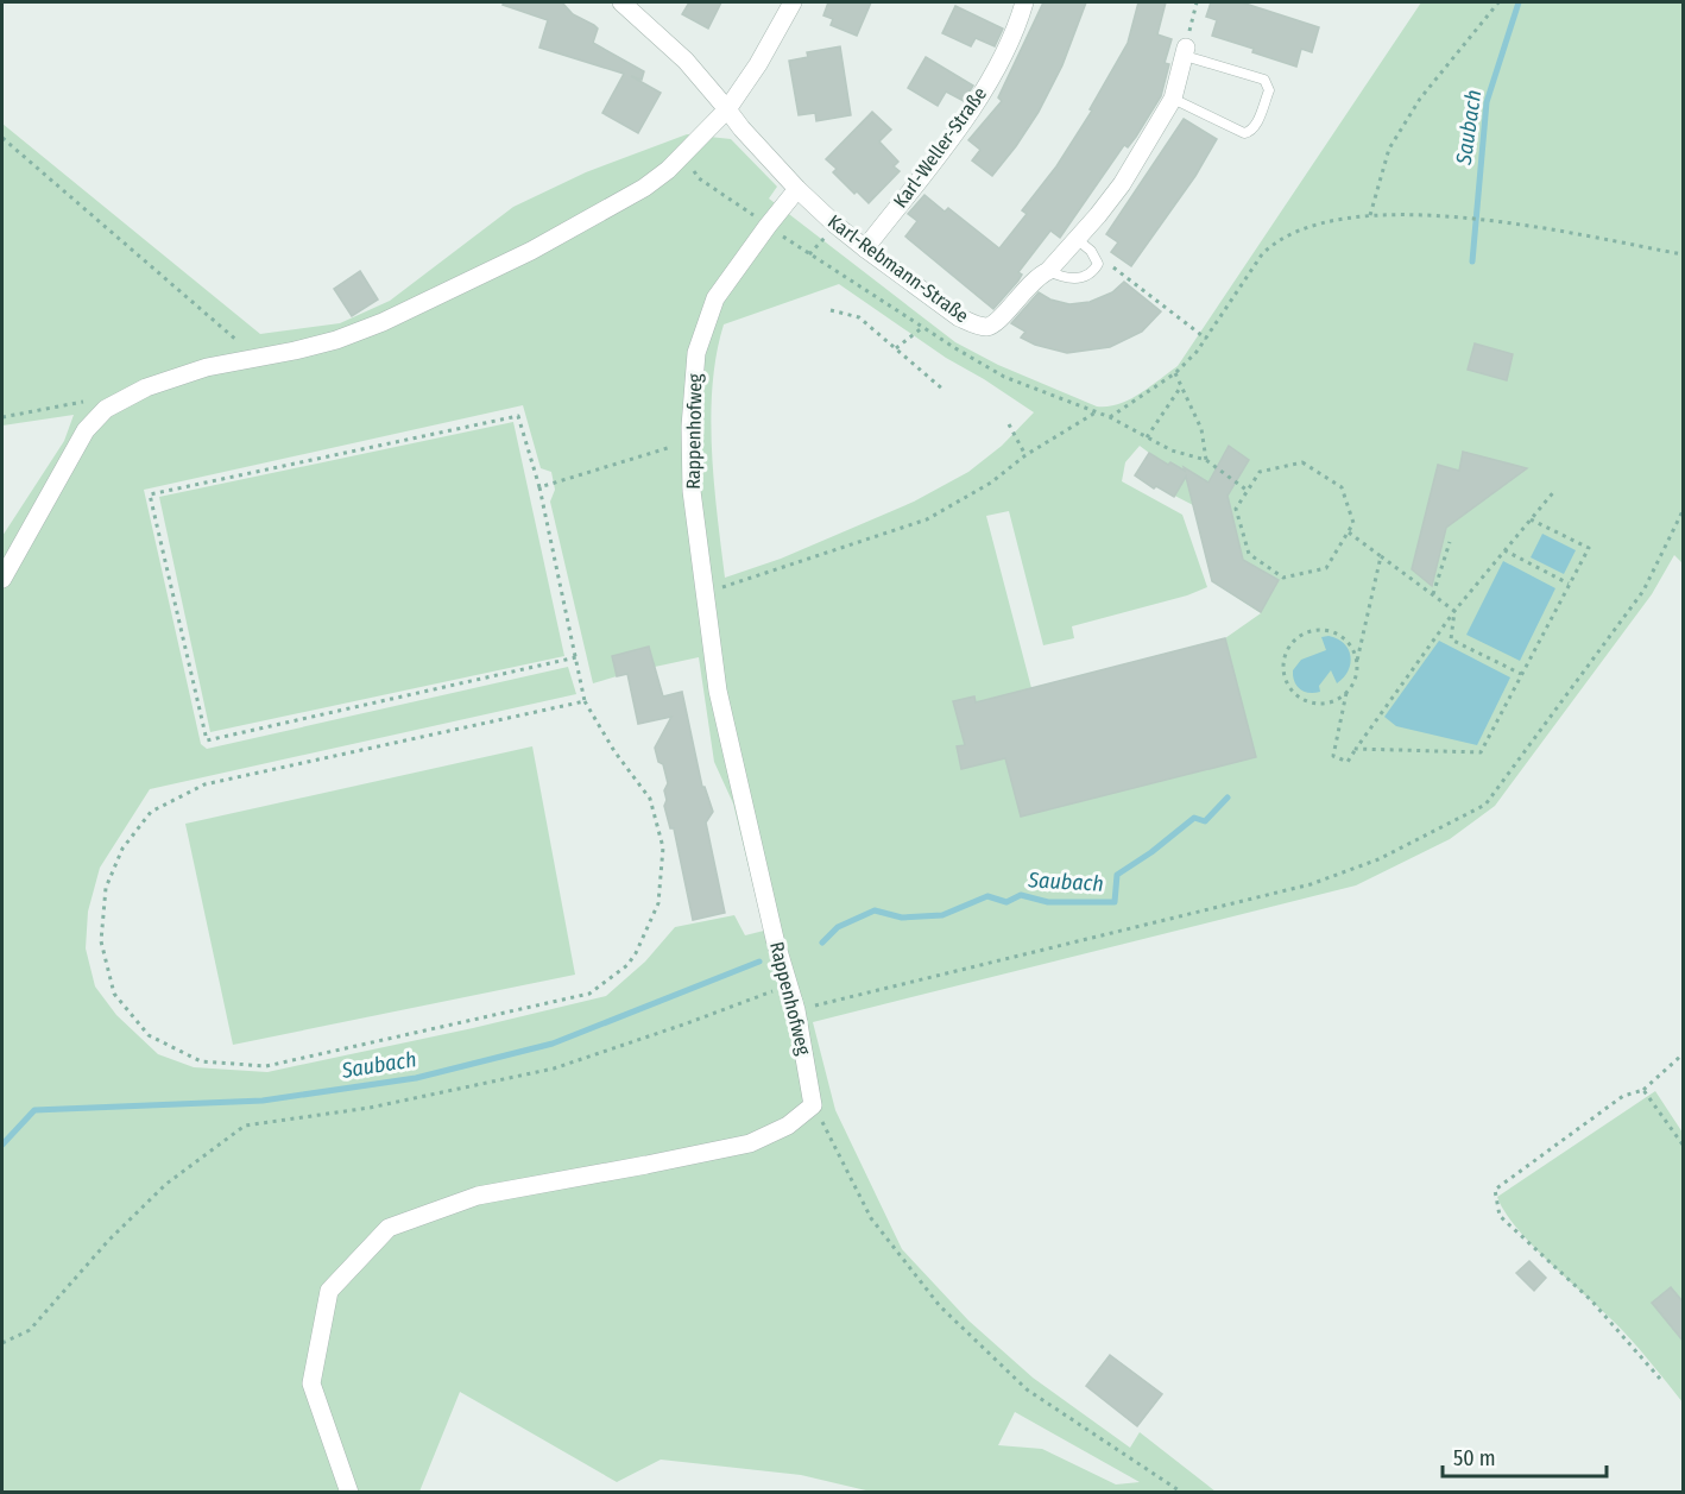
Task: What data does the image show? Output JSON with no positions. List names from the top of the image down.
{
  "streets": {
    "street": ["Karl-Weller-Straße", "Karl-Rebmann-Straße", "Rappenhofweg"]
  },
  "crossings": [
    ["Karl-Weller-Straße", "Karl-Rebmann-Straße"],
    ["Karl-Rebmann-Straße", "Rappenhofweg"]
  ],
  "water": ["Saubach"],
  "scale_bar": "50 m"
}
